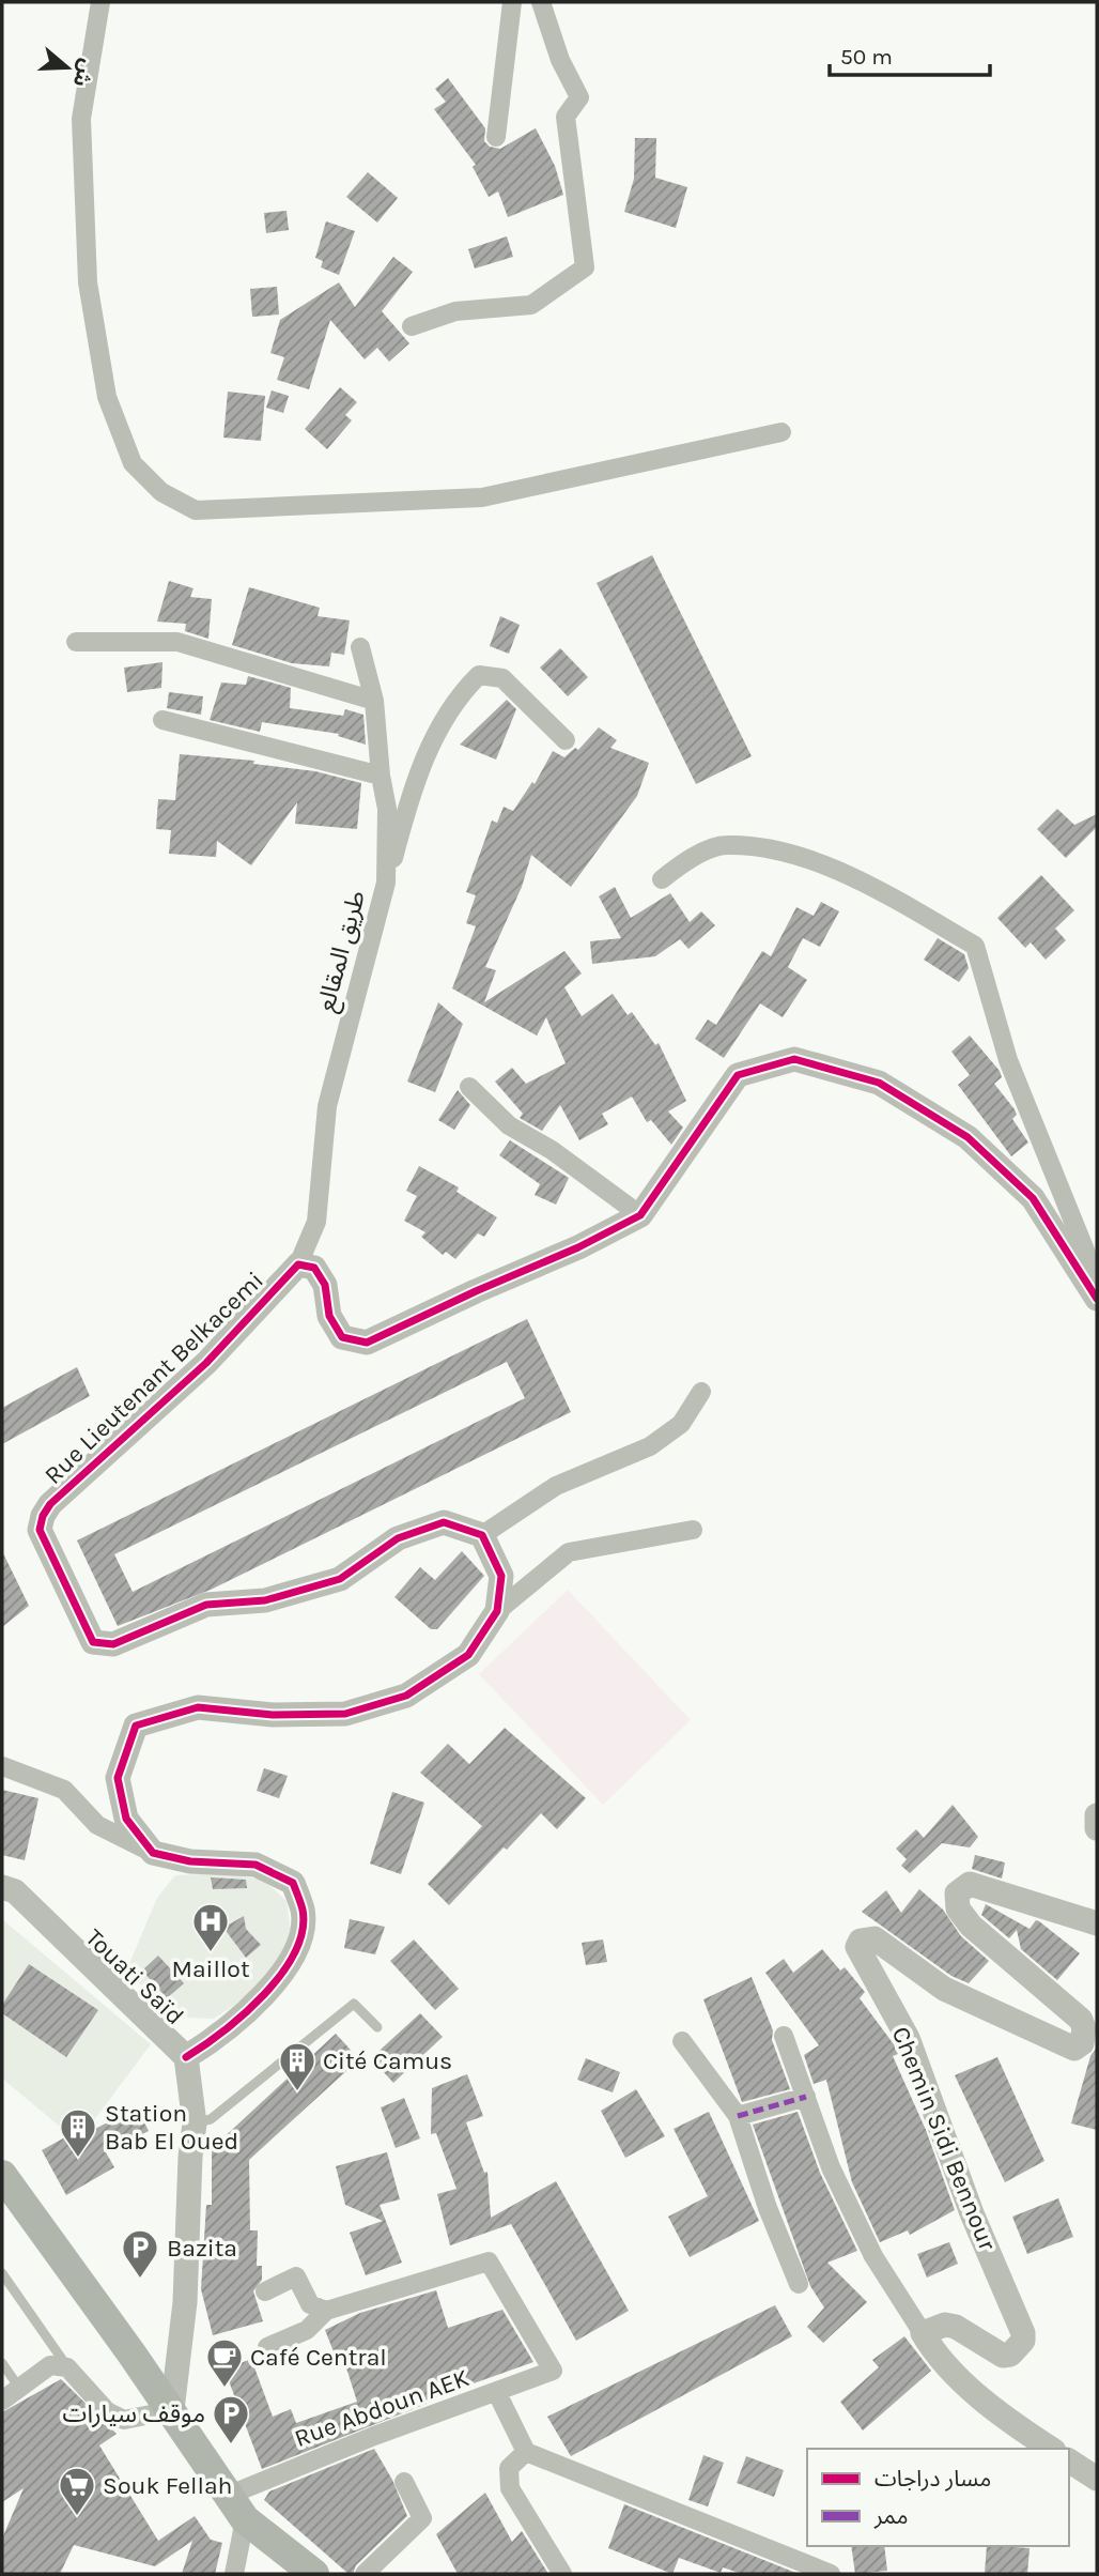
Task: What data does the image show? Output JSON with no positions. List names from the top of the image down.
{
  "streets": {
    "street": [
      "طريق المقالع",
      "Rue Lieutenant Belkacemi",
      "Touati Saïd",
      "Chemin Sidi Bennour",
      "Rue Abdoun AEK"
    ]
  },
  "crossings": [
    ["طريق المقالع", "Rue Lieutenant Belkacemi"]
  ],
  "places": {
    "hospital": ["Maillot"],
    "building": ["Cité Camus", "Station Bab El Oued"],
    "parking": ["Bazita", "موقف سيارات"],
    "cafe": ["Café Central"],
    "supermarket": ["Souk Fellah"]
  },
  "legend": ["مسار دراجات", "ممر"],
  "scale_bar": "50 m",
  "north": "right"
}
